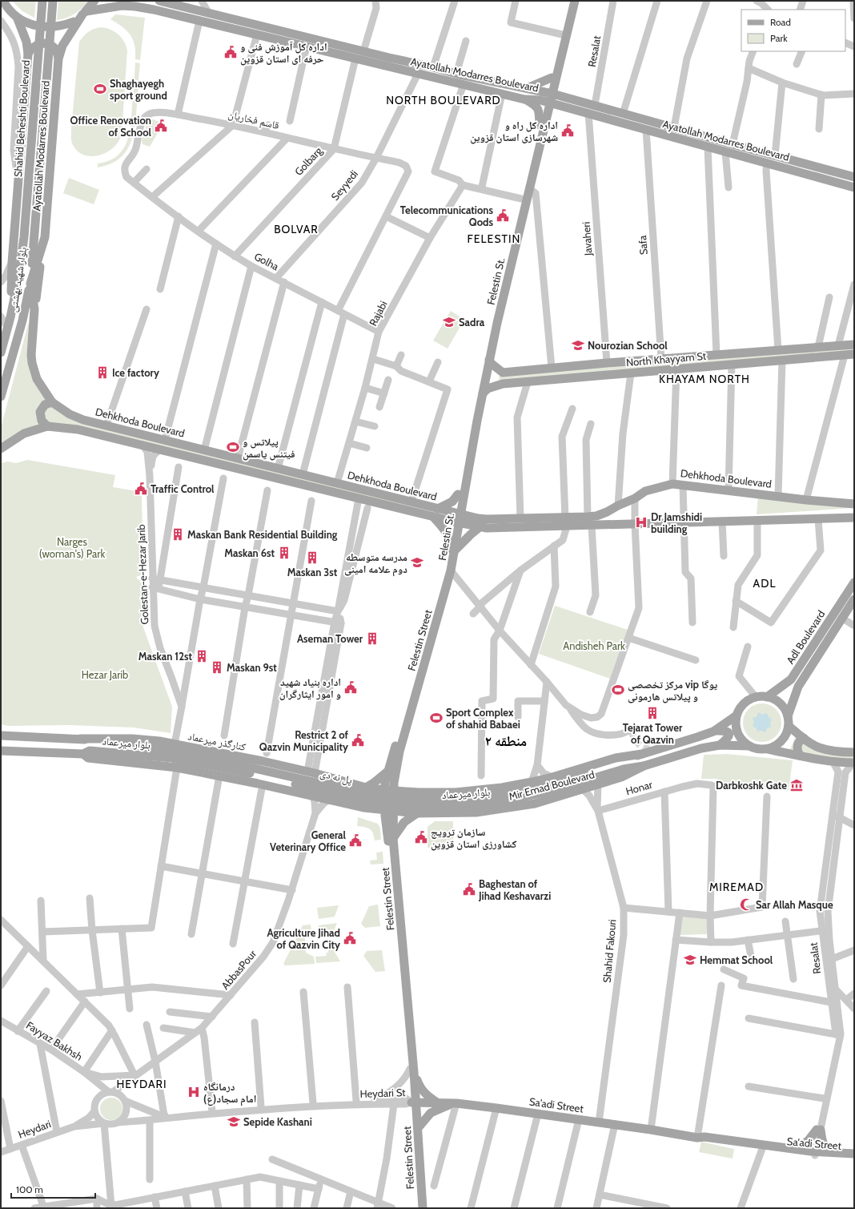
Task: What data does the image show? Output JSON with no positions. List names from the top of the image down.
{
  "streets": {
    "main road": [
      "Ayatollah Modarres Boulevard",
      "بلوار شهید بهشتی",
      "Felestin St.",
      "North Khayyam St",
      "Dehkhoda Boulevard",
      "Adl Boulevard",
      "Felestin Street",
      "کنارگذر میرعماد",
      "بلوار میرعماد",
      "پل نه دی",
      "Mir Emad Boulevard",
      "Sa'adi Street"
    ],
    "street": [
      "Resalat",
      "قاسم فخاریان",
      "Golbarg",
      "Seyyedi",
      "Javaheri",
      "Safa",
      "Golha",
      "Rajabi",
      "Golestan-e-Hezar Jarib",
      "Honar",
      "Shahid Fakouri",
      "AbbasPour",
      "Fayyaz Bakhsh",
      "Heydari St",
      "Heydari"
    ]
  },
  "crossings": [
    ["Resalat", "Ayatollah Modarres Boulevard"],
    ["Resalat", "Sa'adi Street"],
    ["Ayatollah Modarres Boulevard", "Golbarg"],
    ["Ayatollah Modarres Boulevard", "Seyyedi"],
    ["Ayatollah Modarres Boulevard", "Javaheri"],
    ["Ayatollah Modarres Boulevard", "Safa"],
    ["Ayatollah Modarres Boulevard", "بلوار شهید بهشتی"],
    ["Ayatollah Modarres Boulevard", "Felestin St."],
    ["Ayatollah Modarres Boulevard", "Dehkhoda Boulevard"],
    ["قاسم فخاریان", "Golbarg"],
    ["قاسم فخاریان", "Seyyedi"],
    ["قاسم فخاریان", "Golha"],
    ["Golbarg", "Golha"],
    ["Seyyedi", "Golha"],
    ["Javaheri", "North Khayyam St"],
    ["Safa", "North Khayyam St"],
    ["Golha", "Rajabi"],
    ["بلوار شهید بهشتی", "Dehkhoda Boulevard"],
    ["Felestin St.", "North Khayyam St"],
    ["Felestin St.", "Dehkhoda Boulevard"],
    ["Felestin St.", "Felestin Street"],
    ["Rajabi", "Dehkhoda Boulevard"],
    ["Golestan-e-Hezar Jarib", "کنارگذر میرعماد"],
    ["Adl Boulevard", "Mir Emad Boulevard"],
    ["Felestin Street", "کنارگذر میرعماد"],
    ["Felestin Street", "Mir Emad Boulevard"],
    ["Felestin Street", "Heydari St"],
    ["Felestin Street", "Sa'adi Street"],
    ["کنارگذر میرعماد", "بلوار میرعماد"],
    ["کنارگذر میرعماد", "Mir Emad Boulevard"],
    ["بلوار میرعماد", "پل نه دی"],
    ["بلوار میرعماد", "Mir Emad Boulevard"],
    ["پل نه دی", "Mir Emad Boulevard"],
    ["Mir Emad Boulevard", "Shahid Fakouri"],
    ["Honar", "Shahid Fakouri"],
    ["Shahid Fakouri", "Sa'adi Street"],
    ["AbbasPour", "Fayyaz Bakhsh"],
    ["Heydari St", "Sa'adi Street"]
  ],
  "districts": [
    "NORTH BOULEVARD",
    "BOLVAR",
    "FELESTIN",
    "KHAYAM NORTH",
    "ADL",
    "منطقه ۲",
    "MIREMAD",
    "HEYDARI"
  ],
  "parks": ["Narges (woman's) Park", "Andisheh Park", "Hezar Jarib"],
  "places": {
    "public building": [
      "اداره کل آموزش فنی و حرفه ای استان قزوین",
      "Office Renovation of School",
      "اداره کل راه و شهرسازی استان قزوین",
      "Telecommunications Qods",
      "Traffic Control",
      "اداره بنیاد شهید و امور ایثارگران",
      "Restrict 2 of Qazvin Municipality",
      "سازمان ترویج کشاورزی استان قزوین",
      "General Veterinary Office",
      "Baghestan of Jihad Keshavarzi",
      "Agriculture Jihad of Qazvin City"
    ],
    "sports": [
      "Shaghayegh sport ground",
      "پیلاتس و فیتنس یاسمن",
      "مرکز تخصصی vip یوگا و پیلاتس هارمونی",
      "Sport Complex of shahid Babaei"
    ],
    "school or university": [
      "Sadra",
      "Nourozian School",
      "مدرسه متوسطه دوم علامه امینی",
      "Hemmat School",
      "Sepide Kashani"
    ],
    "building": [
      "Ice factory",
      "Maskan Bank Residential Building",
      "Maskan 6st",
      "Maskan 3st",
      "Aseman Tower",
      "Maskan 12st",
      "Maskan 9st",
      "Tejarat Tower of Qazvin"
    ],
    "hospital": ["Dr Jamshidi building", "درمانگاه امام سجاد(ع)"],
    "museum": ["Darbkoshk Gate"],
    "mosque": ["Sar Allah Masque"]
  },
  "legend": ["Road", "Park"],
  "scale_bar": "100 m"
}
